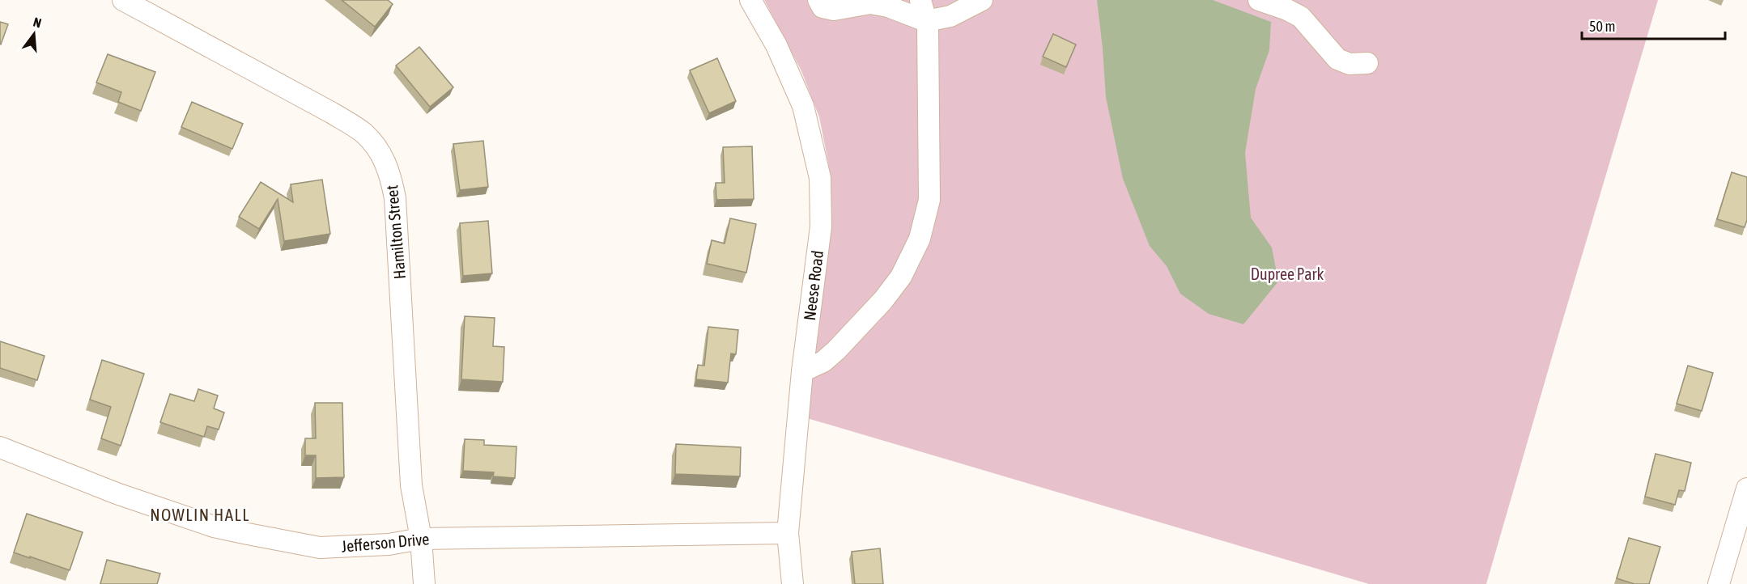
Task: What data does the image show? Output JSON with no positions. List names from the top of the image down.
{
  "streets": {
    "street": ["Hamilton Street", "Neese Road", "Jefferson Drive"]
  },
  "crossings": [
    ["Hamilton Street", "Jefferson Drive"],
    ["Neese Road", "Jefferson Drive"]
  ],
  "districts": ["NOWLIN HALL"],
  "parks": ["Dupree Park"],
  "scale_bar": "50 m",
  "north": "top"
}
